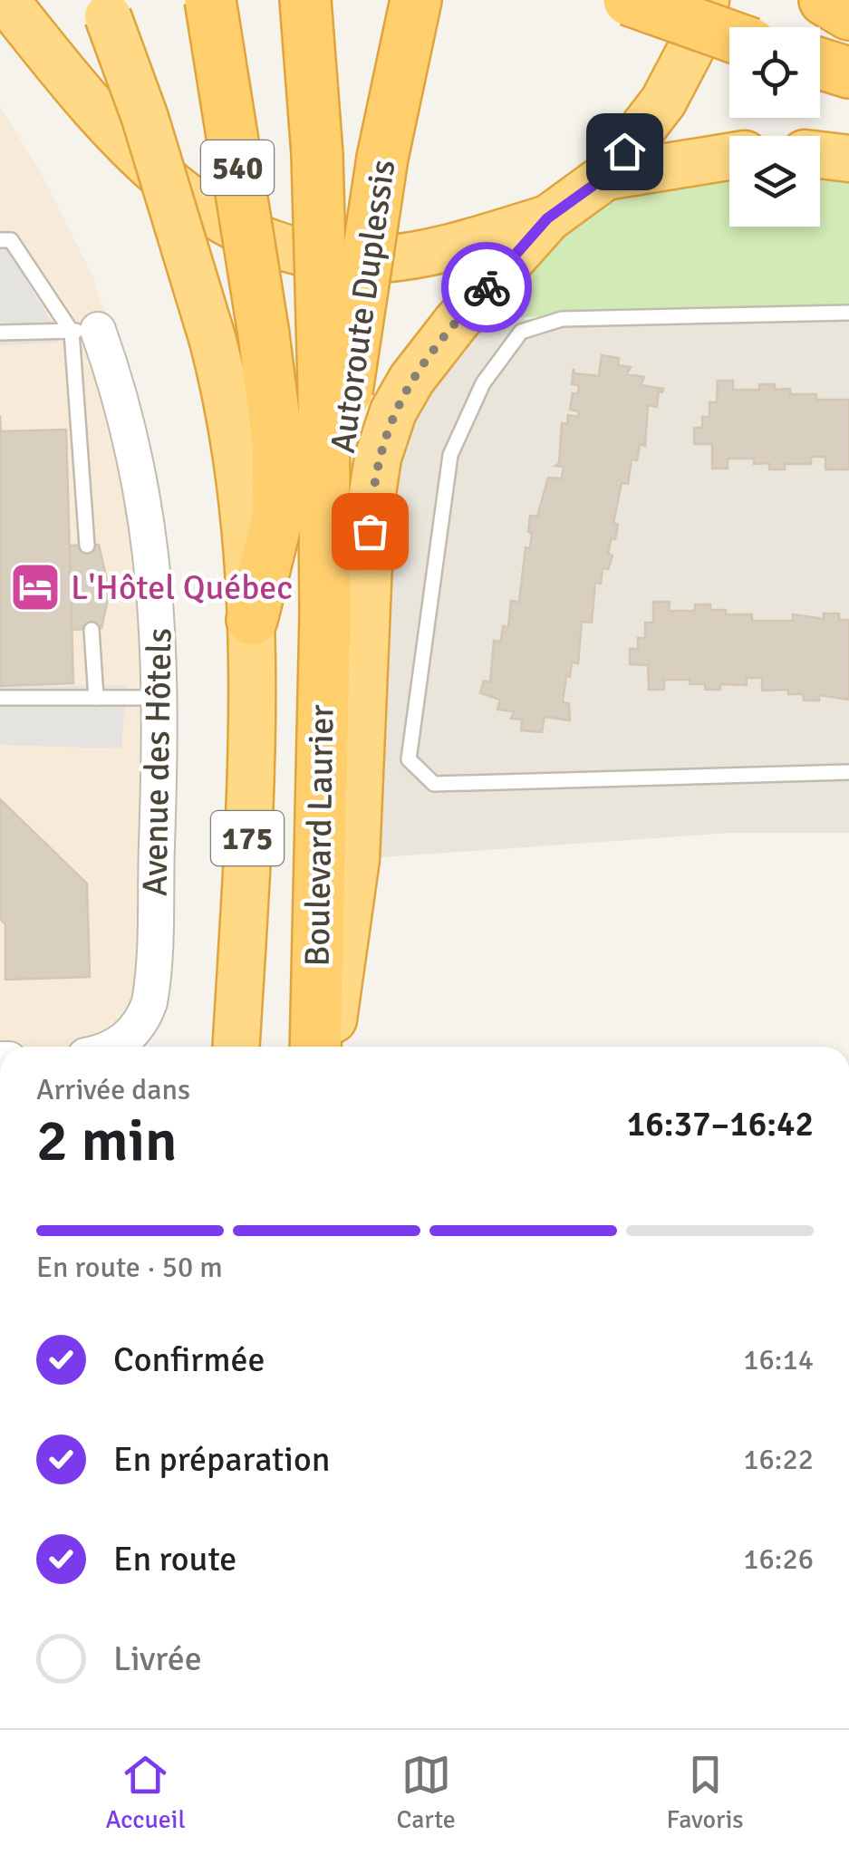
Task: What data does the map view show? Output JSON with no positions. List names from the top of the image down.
{
  "streets": {
    "highway": [
      "540",
      "Autoroute Duplessis",
      "Boulevard Laurier",
      "175"
    ],
    "street": ["Avenue des Hôtels"]
  },
  "crossings": [
    ["Autoroute Duplessis", "Boulevard Laurier"]
  ],
  "places": {
    "hotel": ["L'Hôtel Québec"]
  },
  "page": {
    "heading": ["2 min", "Arrivée dans", "16:37–16:42"],
    "bar": "En route · 50 m",
    "list": [
      ["Confirmée", "16:14"],
      ["En préparation", "16:22"],
      ["En route", "16:26"],
      "Livrée"
    ],
    "tabs": ["Accueil", "Carte", "Favoris"]
  }
}
